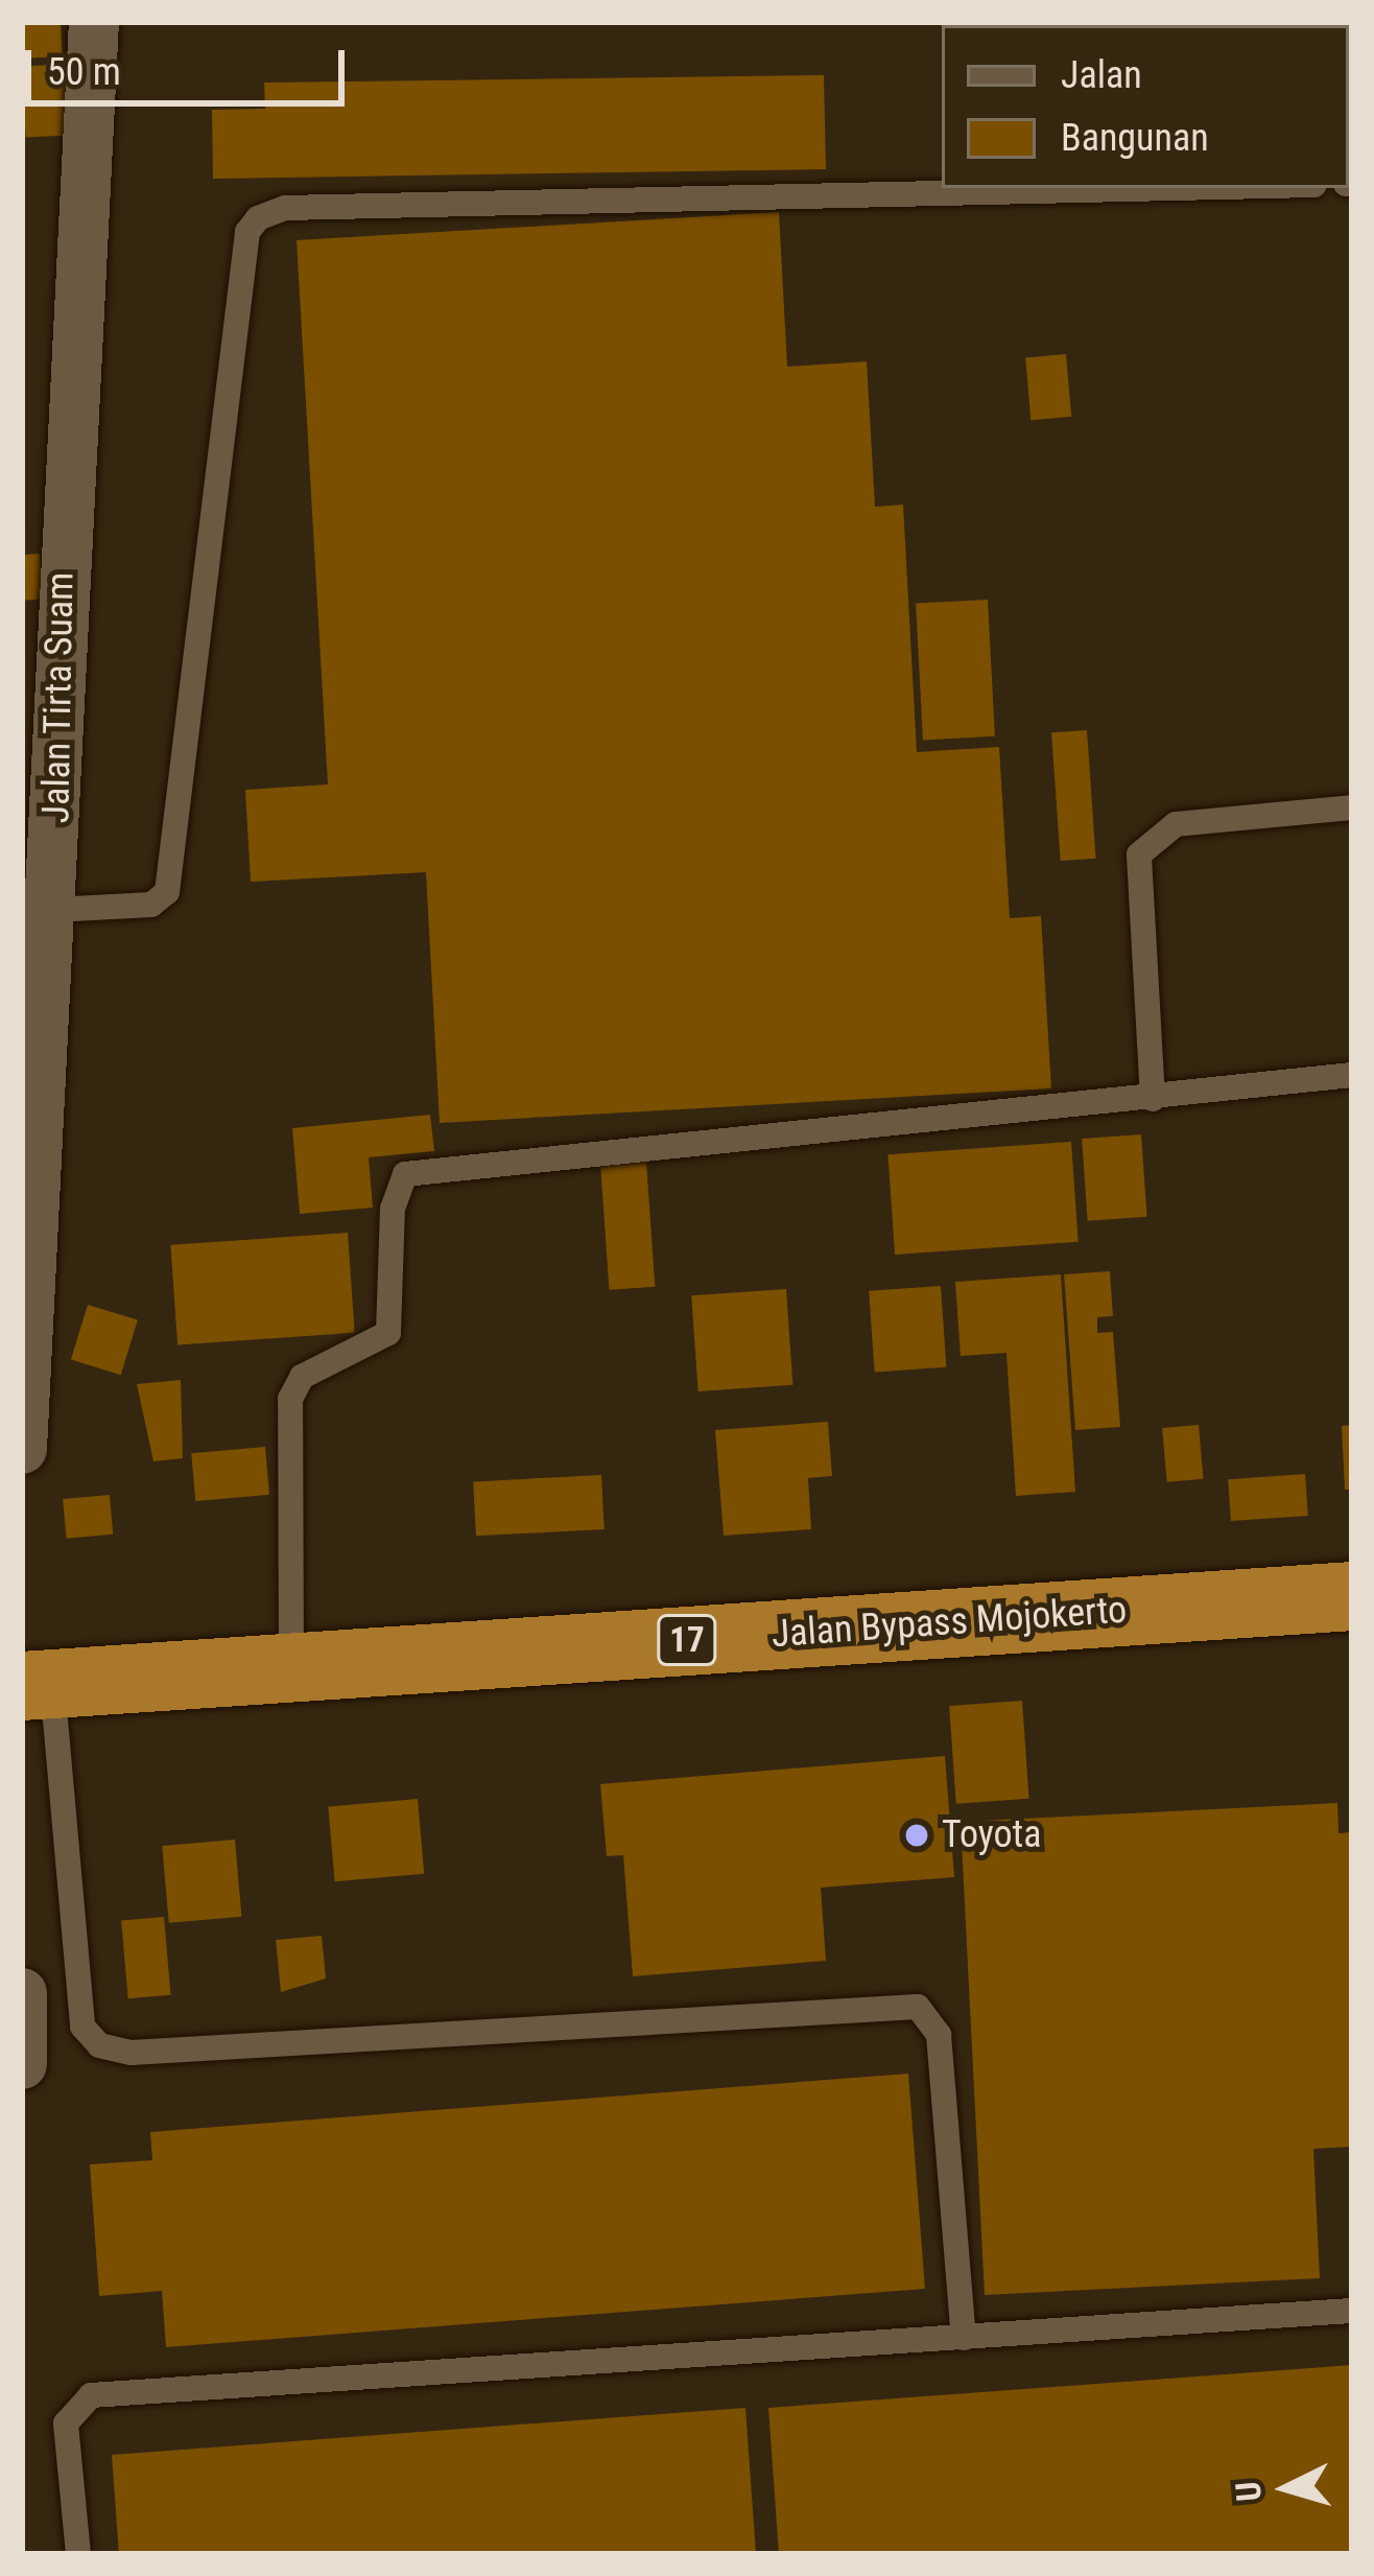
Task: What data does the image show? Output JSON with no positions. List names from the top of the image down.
{
  "streets": {
    "highway": ["Jalan Bypass Mojokerto", "17"],
    "street": ["Jalan Tirta Suam"]
  },
  "places": ["Toyota"],
  "legend": ["Jalan", "Bangunan"],
  "scale_bar": "50 m",
  "north": "left"
}
